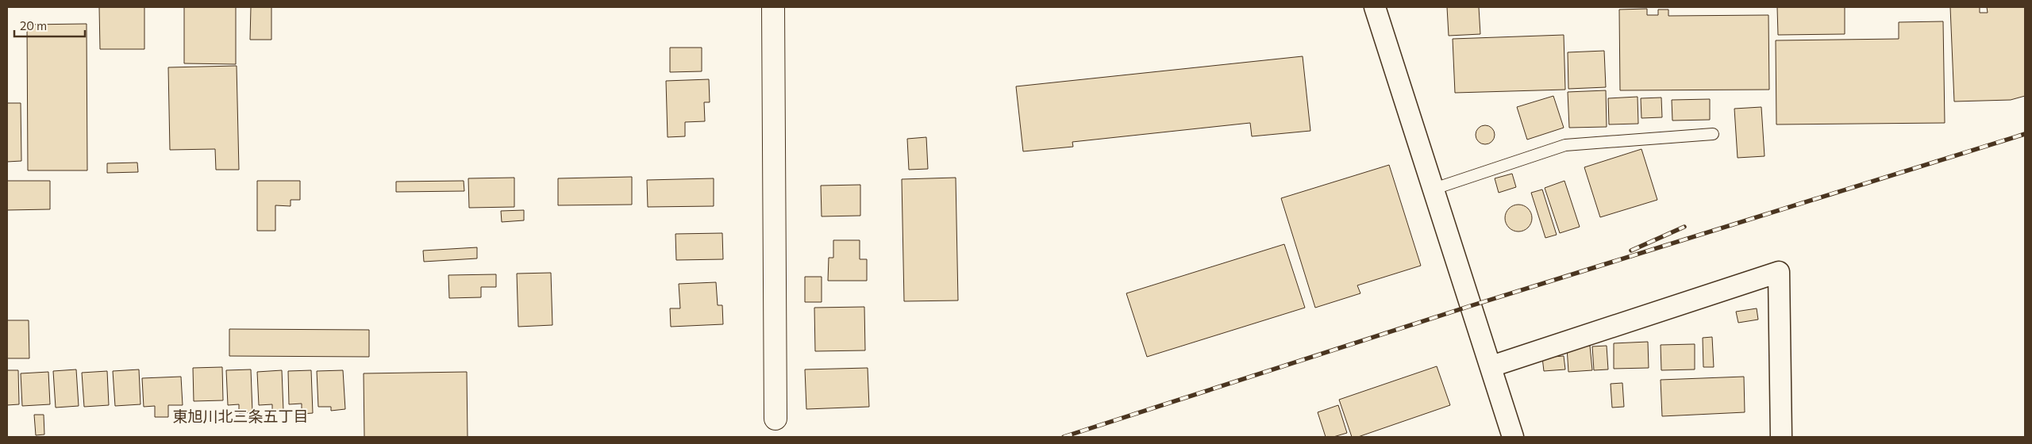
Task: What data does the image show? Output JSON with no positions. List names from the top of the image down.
{
  "districts": ["東旭川北三条五丁目"],
  "scale_bar": "20 m"
}
